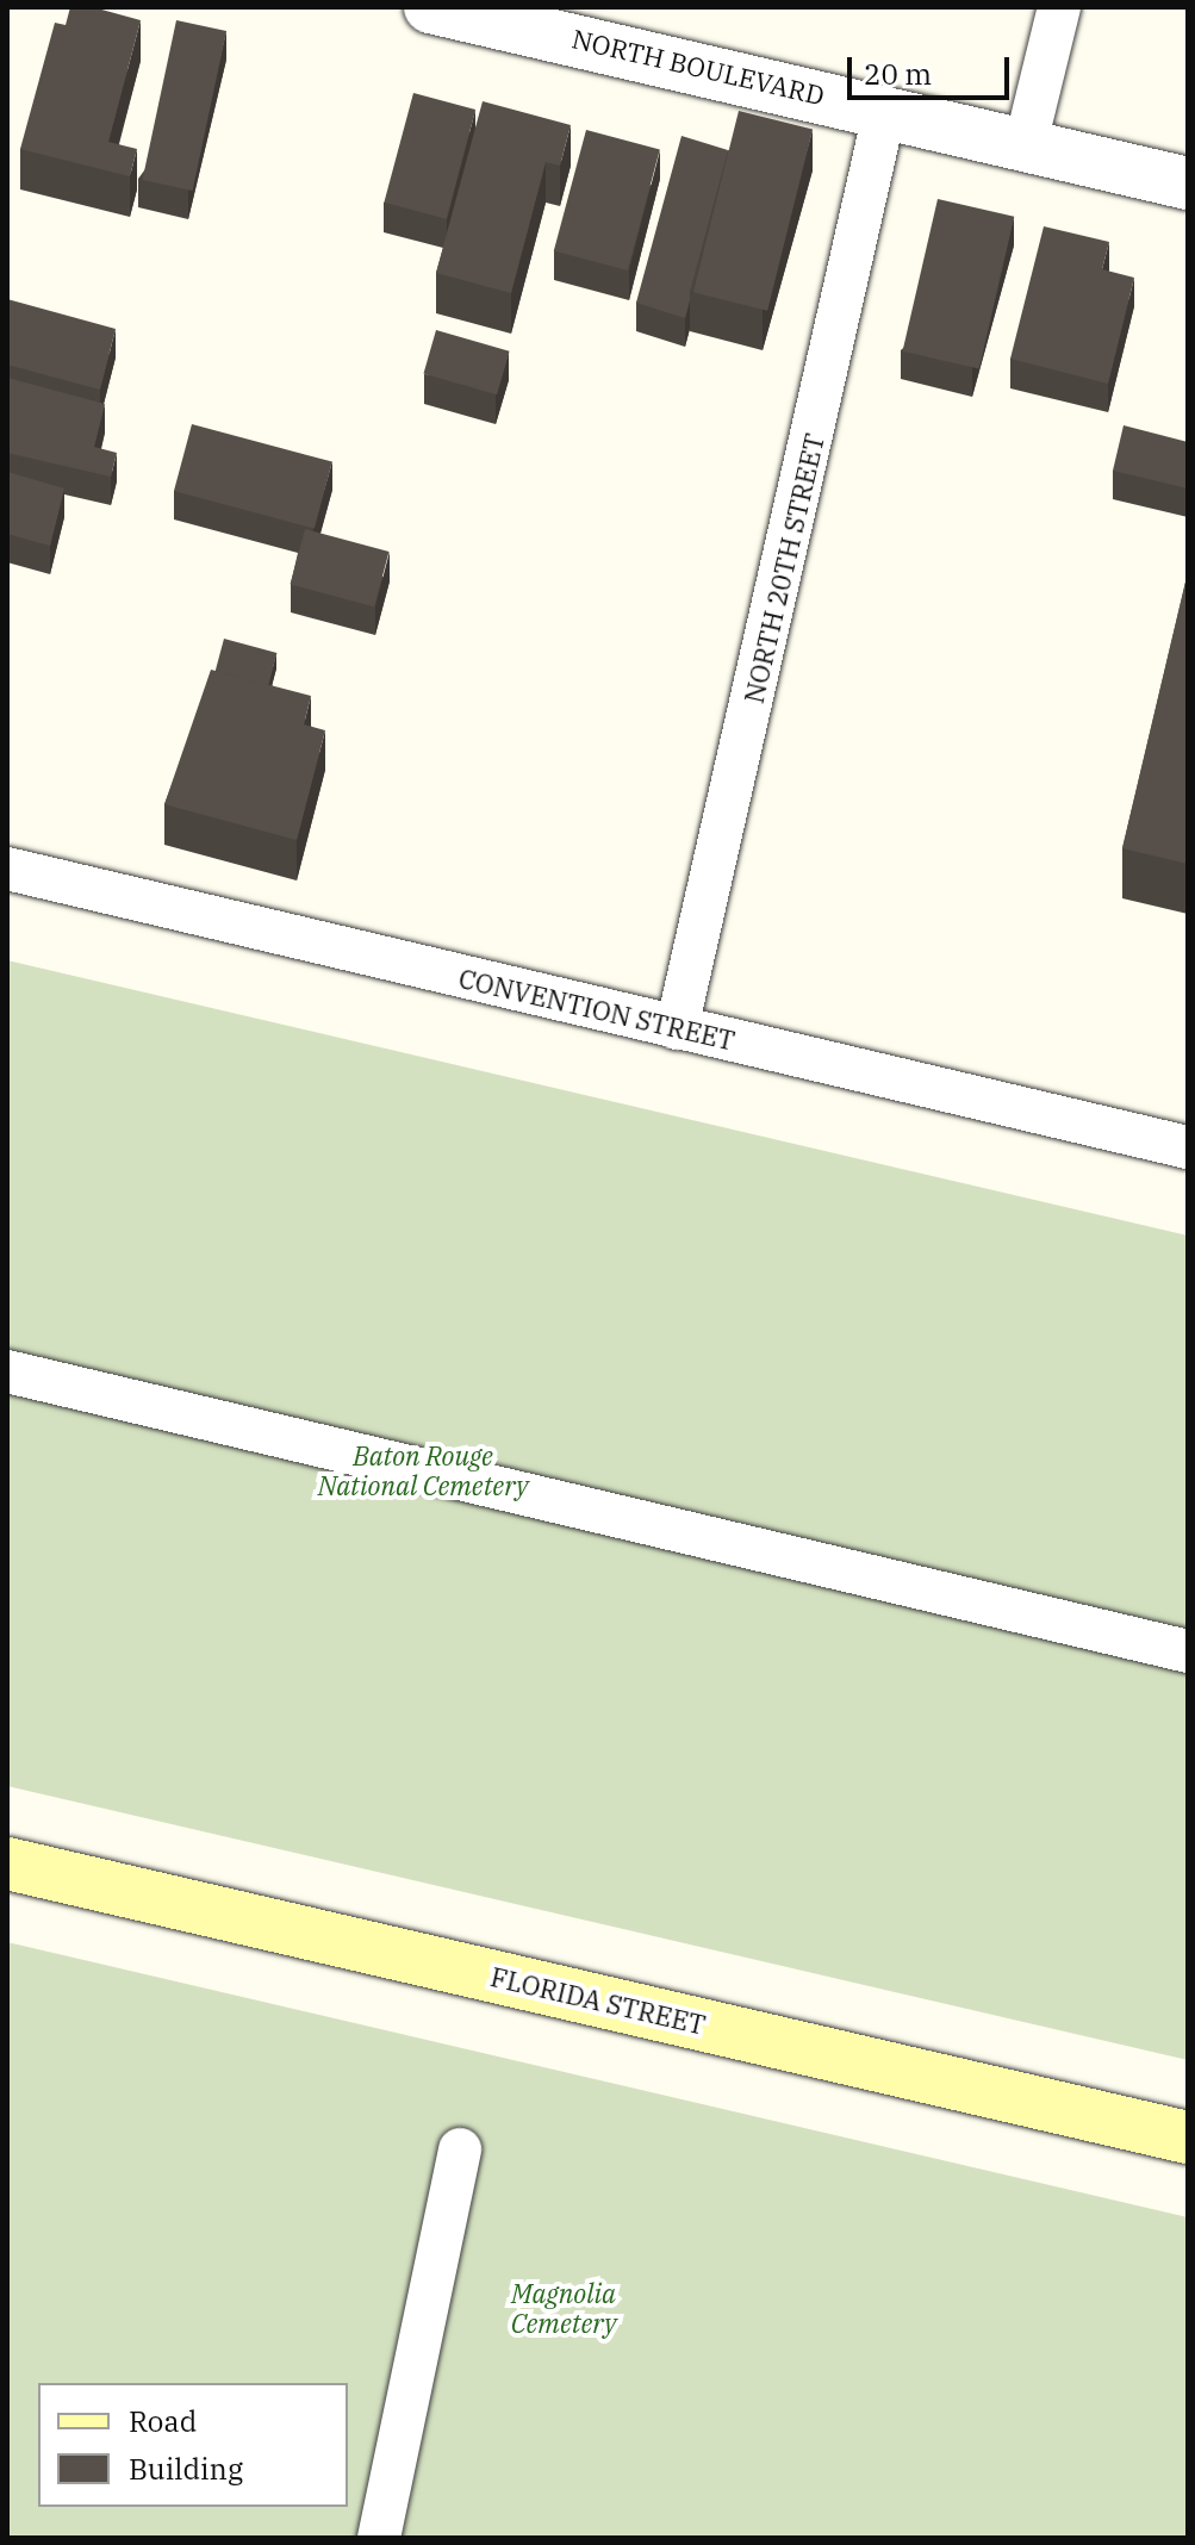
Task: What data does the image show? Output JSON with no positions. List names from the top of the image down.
{
  "streets": {
    "main road": ["FLORIDA STREET"],
    "street": ["NORTH BOULEVARD", "NORTH 20TH STREET", "CONVENTION STREET"]
  },
  "crossings": [
    ["NORTH BOULEVARD", "NORTH 20TH STREET"],
    ["NORTH 20TH STREET", "CONVENTION STREET"]
  ],
  "parks": ["Baton Rouge National Cemetery", "Magnolia Cemetery"],
  "legend": ["Road", "Building"],
  "scale_bar": "20 m"
}
